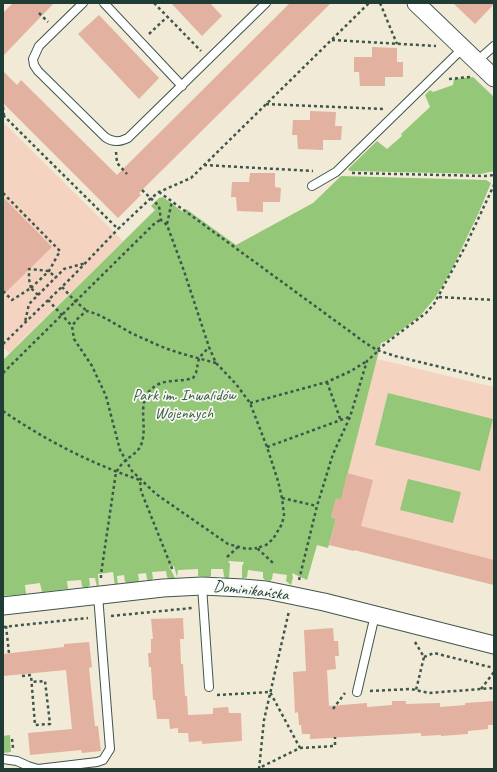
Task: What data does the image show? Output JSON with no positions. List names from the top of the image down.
{
  "streets": {
    "street": ["Dominikańska"]
  },
  "parks": ["Park im. Inwalidów Wojennych"]
}
